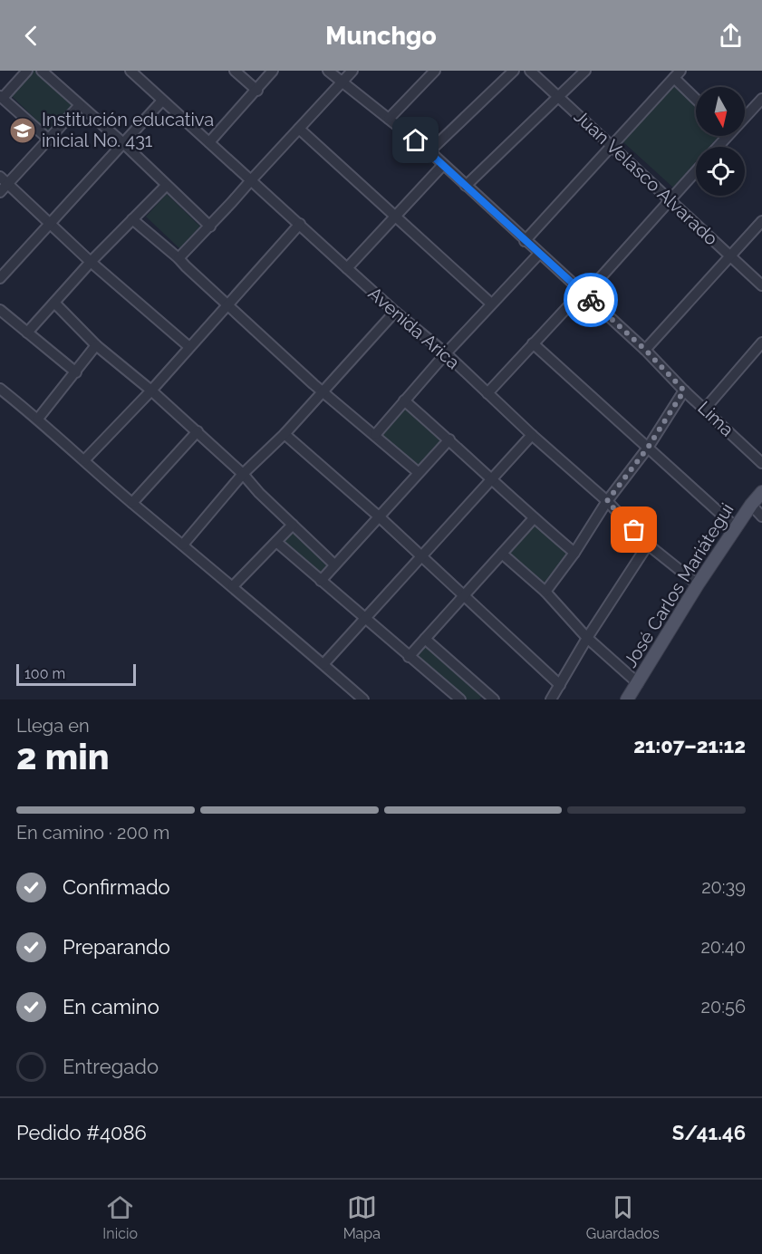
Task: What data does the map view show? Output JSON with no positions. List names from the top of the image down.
{
  "streets": {
    "main road": ["José Carlos Mariátegui"],
    "street": ["Juan Velasco Alvarado", "Avenida Arica", "Lima"]
  },
  "crossings": [
    ["Avenida Arica", "José Carlos Mariátegui"]
  ],
  "places": {
    "school or university": ["Institución educativa inicial No. 431"]
  },
  "scale_bar": "100 m",
  "north": "bottom",
  "page": {
    "header": "Munchgo",
    "scale": "100 m",
    "heading": ["2 min", "Llega en", "21:07–21:12"],
    "panel": ["Pedido #4086", "S/41.46"],
    "bar": "En camino · 200 m",
    "list": [
      ["Confirmado", "20:39"],
      ["Preparando", "20:40"],
      ["En camino", "20:56"],
      "Entregado"
    ],
    "tabs": ["Inicio", "Mapa", "Guardados"]
  }
}
